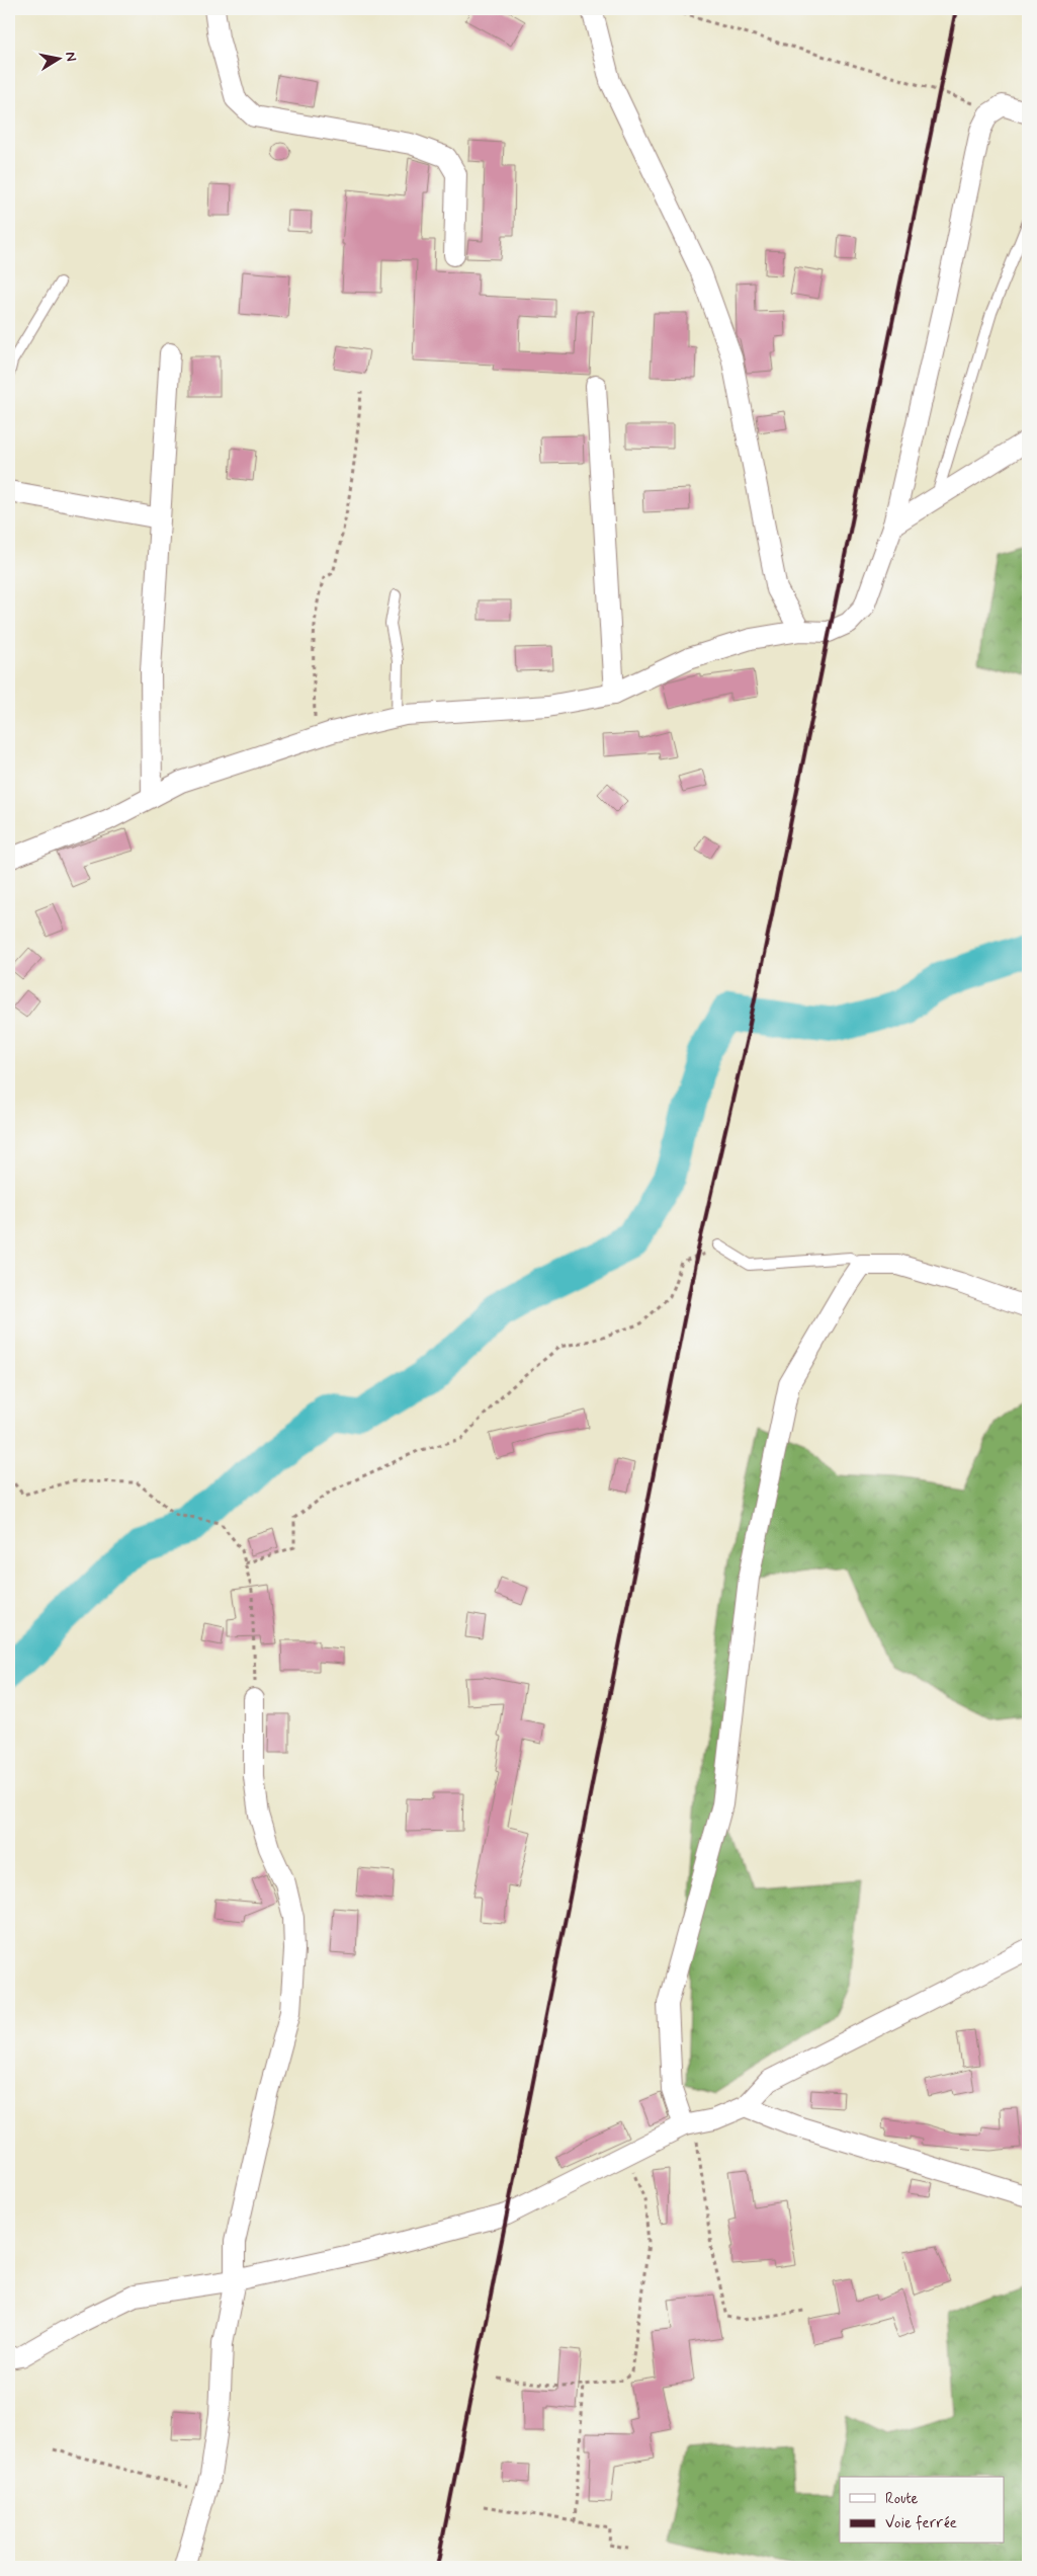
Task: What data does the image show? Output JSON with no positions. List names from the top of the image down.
{
  "legend": ["Route", "Voie ferrée"],
  "north": "right"
}
